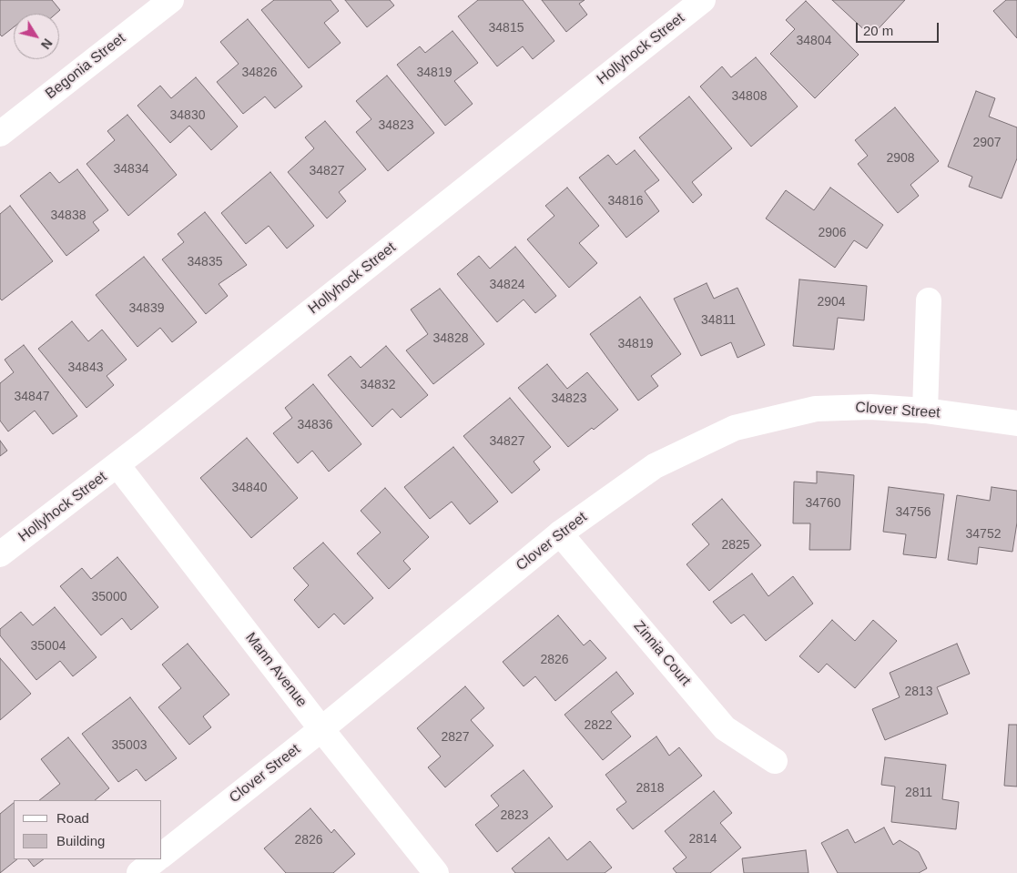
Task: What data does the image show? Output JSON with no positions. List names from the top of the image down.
{
  "streets": {
    "street": [
      "Hollyhock Street",
      "Begonia Street",
      "Clover Street",
      "Zinnia Court",
      "Mann Avenue"
    ]
  },
  "crossings": [
    ["Hollyhock Street", "Mann Avenue"],
    ["Clover Street", "Zinnia Court"],
    ["Clover Street", "Mann Avenue"]
  ],
  "house_numbers": [
    "34815",
    "34804",
    "34826",
    "34819",
    "34808",
    "34830",
    "34823",
    "2907",
    "2908",
    "34834",
    "34827",
    "34816",
    "34838",
    "2906",
    "34835",
    "34824",
    "2904",
    "34839",
    "34811",
    "34828",
    "34819",
    "34843",
    "34832",
    "34847",
    "34823",
    "34836",
    "34827",
    "34840",
    "34760",
    "34756",
    "34752",
    "2825",
    "35000",
    "35004",
    "2826",
    "2813",
    "2822",
    "2827",
    "35003",
    "2818",
    "2811",
    "2823",
    "2814",
    "2826"
  ],
  "legend": ["Road", "Building"],
  "scale_bar": "20 m",
  "north": "bottom right"
}
